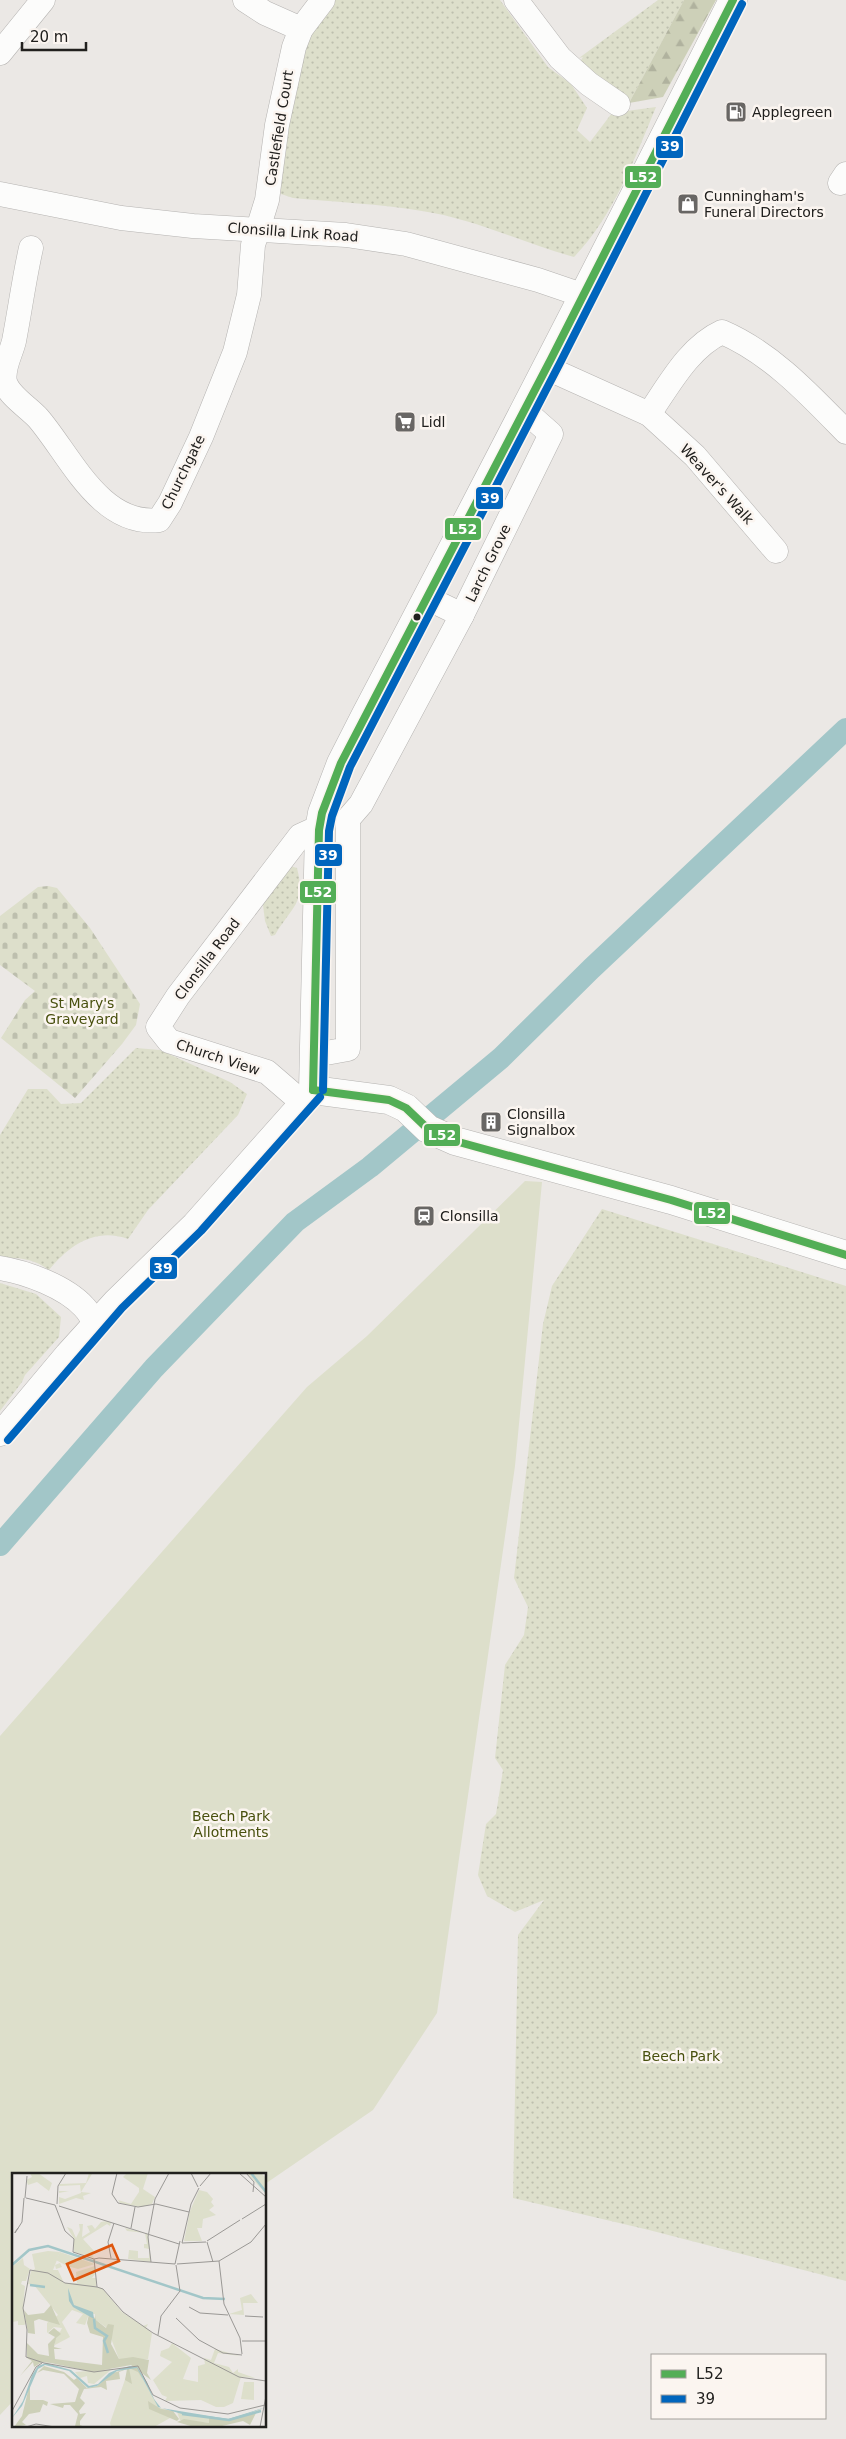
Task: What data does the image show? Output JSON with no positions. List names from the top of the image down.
{
  "streets": {
    "street": [
      "Castlefield Court",
      "Clonsilla Link Road",
      "Churchgate",
      "Weaver's Walk",
      "Larch Grove",
      "Clonsilla Road",
      "Church View"
    ]
  },
  "crossings": [
    ["Castlefield Court", "Clonsilla Link Road"],
    ["Castlefield Court", "Churchgate"],
    ["Clonsilla Link Road", "Churchgate"],
    ["Clonsilla Road", "Church View"]
  ],
  "parks": ["St Mary's Graveyard", "Beech Park Allotments", "Beech Park"],
  "places": {
    "fuel station": ["Applegreen"],
    "shop": ["Cunningham's Funeral Directors"],
    "supermarket": ["Lidl"],
    "building": ["Clonsilla Signalbox"],
    "station": ["Clonsilla"]
  },
  "lines": ["transit line L52", "transit line 39"],
  "legend": ["L52", "39"],
  "scale_bar": "20 m"
}
